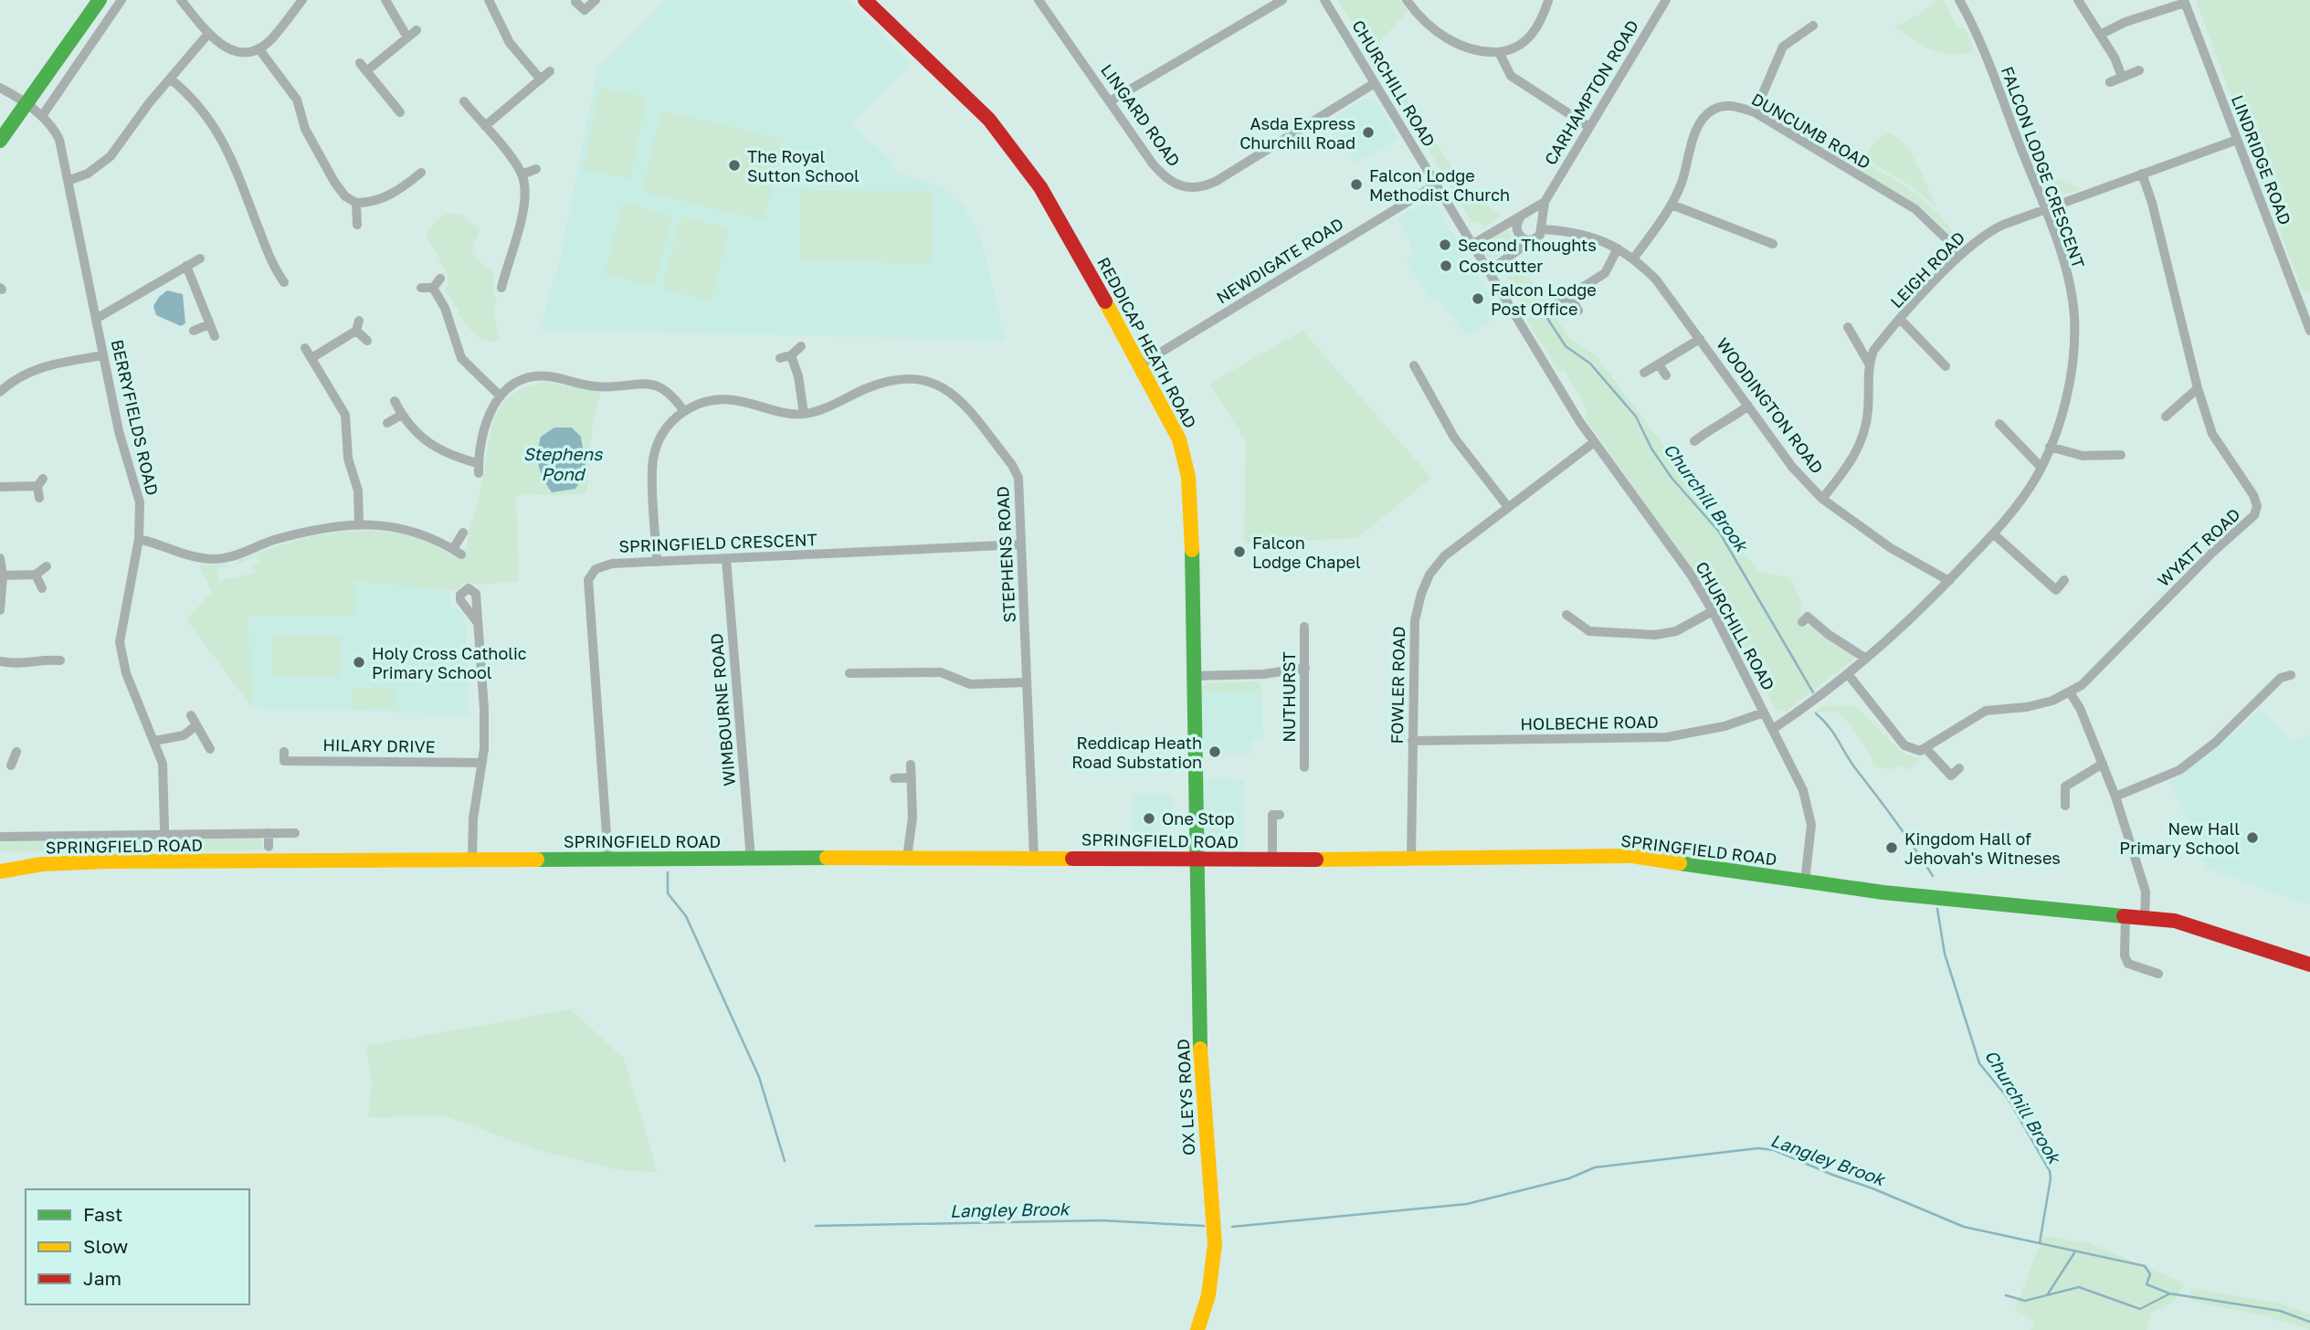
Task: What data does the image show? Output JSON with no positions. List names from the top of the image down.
{
  "streets": {
    "street": [
      "CHURCHILL ROAD",
      "CARHAMPTON ROAD",
      "LINGARD ROAD",
      "DUNCUMB ROAD",
      "LINDRIDGE ROAD",
      "FALCON LODGE CRESCENT",
      "NEWDIGATE ROAD",
      "LEIGH ROAD",
      "REDDICAP HEATH ROAD",
      "WOODINGTON ROAD",
      "BERRYFIELDS ROAD",
      "SPRINGFIELD CRESCENT",
      "WYATT ROAD",
      "STEPHENS ROAD",
      "FOWLER ROAD",
      "NUTHURST",
      "WIMBOURNE ROAD",
      "HOLBECHE ROAD",
      "HILARY DRIVE",
      "SPRINGFIELD ROAD",
      "OX LEYS ROAD"
    ]
  },
  "crossings": [
    ["CHURCHILL ROAD", "CARHAMPTON ROAD"],
    ["CHURCHILL ROAD", "LINGARD ROAD"],
    ["CHURCHILL ROAD", "FALCON LODGE CRESCENT"],
    ["CHURCHILL ROAD", "NEWDIGATE ROAD"],
    ["CHURCHILL ROAD", "FOWLER ROAD"],
    ["CHURCHILL ROAD", "HOLBECHE ROAD"],
    ["CHURCHILL ROAD", "SPRINGFIELD ROAD"],
    ["DUNCUMB ROAD", "LEIGH ROAD"],
    ["DUNCUMB ROAD", "WOODINGTON ROAD"],
    ["LINDRIDGE ROAD", "LEIGH ROAD"],
    ["FALCON LODGE CRESCENT", "LEIGH ROAD"],
    ["FALCON LODGE CRESCENT", "WOODINGTON ROAD"],
    ["NEWDIGATE ROAD", "REDDICAP HEATH ROAD"],
    ["LEIGH ROAD", "WYATT ROAD"],
    ["REDDICAP HEATH ROAD", "SPRINGFIELD ROAD"],
    ["REDDICAP HEATH ROAD", "OX LEYS ROAD"],
    ["BERRYFIELDS ROAD", "SPRINGFIELD ROAD"],
    ["SPRINGFIELD CRESCENT", "STEPHENS ROAD"],
    ["SPRINGFIELD CRESCENT", "WIMBOURNE ROAD"],
    ["SPRINGFIELD CRESCENT", "SPRINGFIELD ROAD"],
    ["STEPHENS ROAD", "SPRINGFIELD ROAD"],
    ["FOWLER ROAD", "HOLBECHE ROAD"],
    ["FOWLER ROAD", "SPRINGFIELD ROAD"],
    ["WIMBOURNE ROAD", "SPRINGFIELD ROAD"],
    ["SPRINGFIELD ROAD", "OX LEYS ROAD"]
  ],
  "water": ["Stephens Pond", "Churchill Brook", "Langley Brook"],
  "places": [
    "Asda Express Churchill Road",
    "The Royal Sutton School",
    "Falcon Lodge Methodist Church",
    "Second Thoughts",
    "Costcutter",
    "Falcon Lodge Post Office",
    "Falcon Lodge Chapel",
    "Holy Cross Catholic Primary School",
    "Reddicap Heath Road Substation",
    "One Stop",
    "New Hall Primary School",
    "Kingdom Hall of Jehovah's Witneses"
  ],
  "legend": ["Fast", "Slow", "Jam"]
}
